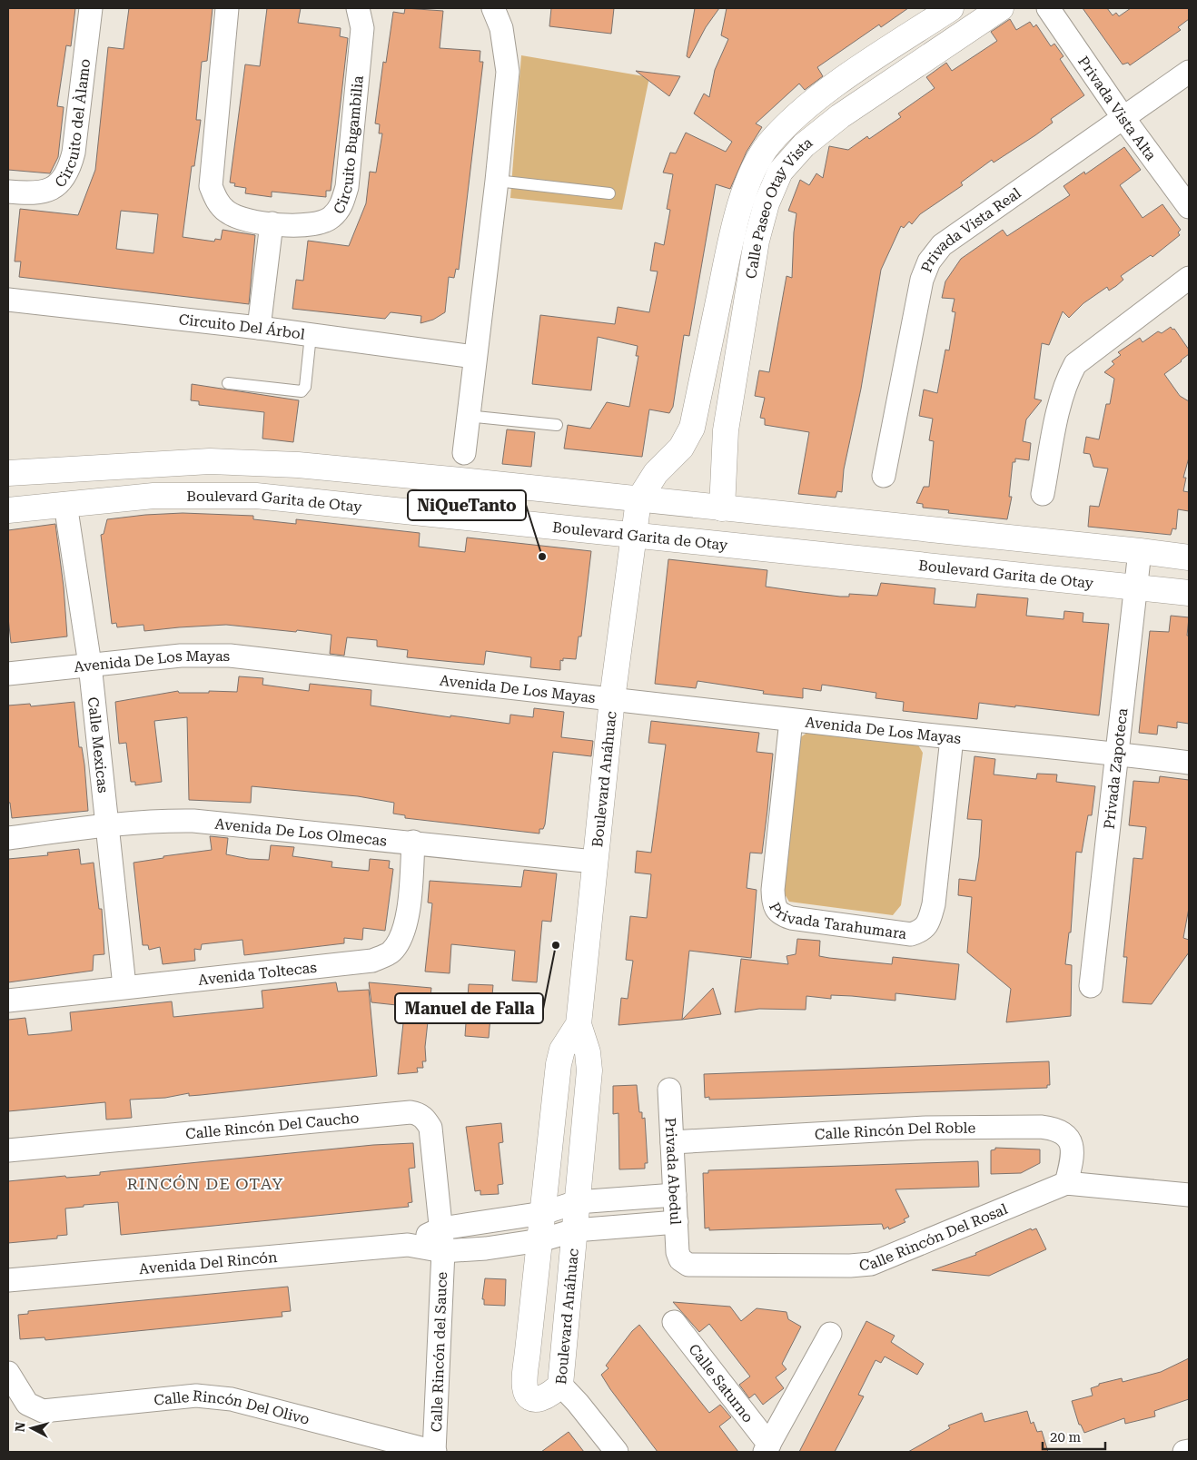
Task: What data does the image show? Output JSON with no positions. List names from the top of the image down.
{
  "streets": {
    "street": [
      "Privada Vista Alta",
      "Circuito del Àlamo",
      "Circuito Bugambilia",
      "Calle Paseo Otay Vista",
      "Privada Vista Real",
      "Circuito Del Árbol",
      "Boulevard Garita de Otay",
      "Avenida De Los Mayas",
      "Calle Mexicas",
      "Privada Zapoteca",
      "Boulevard Anáhuac",
      "Avenida De Los Olmecas",
      "Privada Tarahumara",
      "Avenida Toltecas",
      "Calle Rincón Del Caucho",
      "Calle Rincón Del Roble",
      "Privada Abedul",
      "Calle Rincón Del Rosal",
      "Avenida Del Rincón",
      "Calle Rincón del Sauce",
      "Calle Saturno",
      "Calle Rincón Del Olivo"
    ]
  },
  "crossings": [
    ["Privada Vista Alta", "Privada Vista Real"],
    ["Calle Paseo Otay Vista", "Boulevard Anáhuac"],
    ["Boulevard Garita de Otay", "Calle Mexicas"],
    ["Boulevard Garita de Otay", "Privada Zapoteca"],
    ["Boulevard Garita de Otay", "Boulevard Anáhuac"],
    ["Avenida De Los Mayas", "Calle Mexicas"],
    ["Avenida De Los Mayas", "Privada Zapoteca"],
    ["Avenida De Los Mayas", "Boulevard Anáhuac"],
    ["Avenida De Los Mayas", "Privada Tarahumara"],
    ["Calle Mexicas", "Avenida De Los Olmecas"],
    ["Calle Mexicas", "Avenida Toltecas"],
    ["Boulevard Anáhuac", "Avenida De Los Olmecas"],
    ["Boulevard Anáhuac", "Avenida Del Rincón"],
    ["Avenida De Los Olmecas", "Avenida Toltecas"],
    ["Calle Rincón Del Caucho", "Avenida Del Rincón"],
    ["Calle Rincón Del Caucho", "Calle Rincón del Sauce"],
    ["Calle Rincón Del Roble", "Privada Abedul"],
    ["Calle Rincón Del Roble", "Calle Rincón Del Rosal"],
    ["Privada Abedul", "Calle Rincón Del Rosal"],
    ["Privada Abedul", "Avenida Del Rincón"],
    ["Avenida Del Rincón", "Calle Rincón del Sauce"],
    ["Calle Rincón del Sauce", "Calle Rincón Del Olivo"]
  ],
  "districts": ["RINCÓN DE OTAY"],
  "places": ["NiQueTanto", "Manuel de Falla"],
  "scale_bar": "20 m",
  "north": "left"
}
